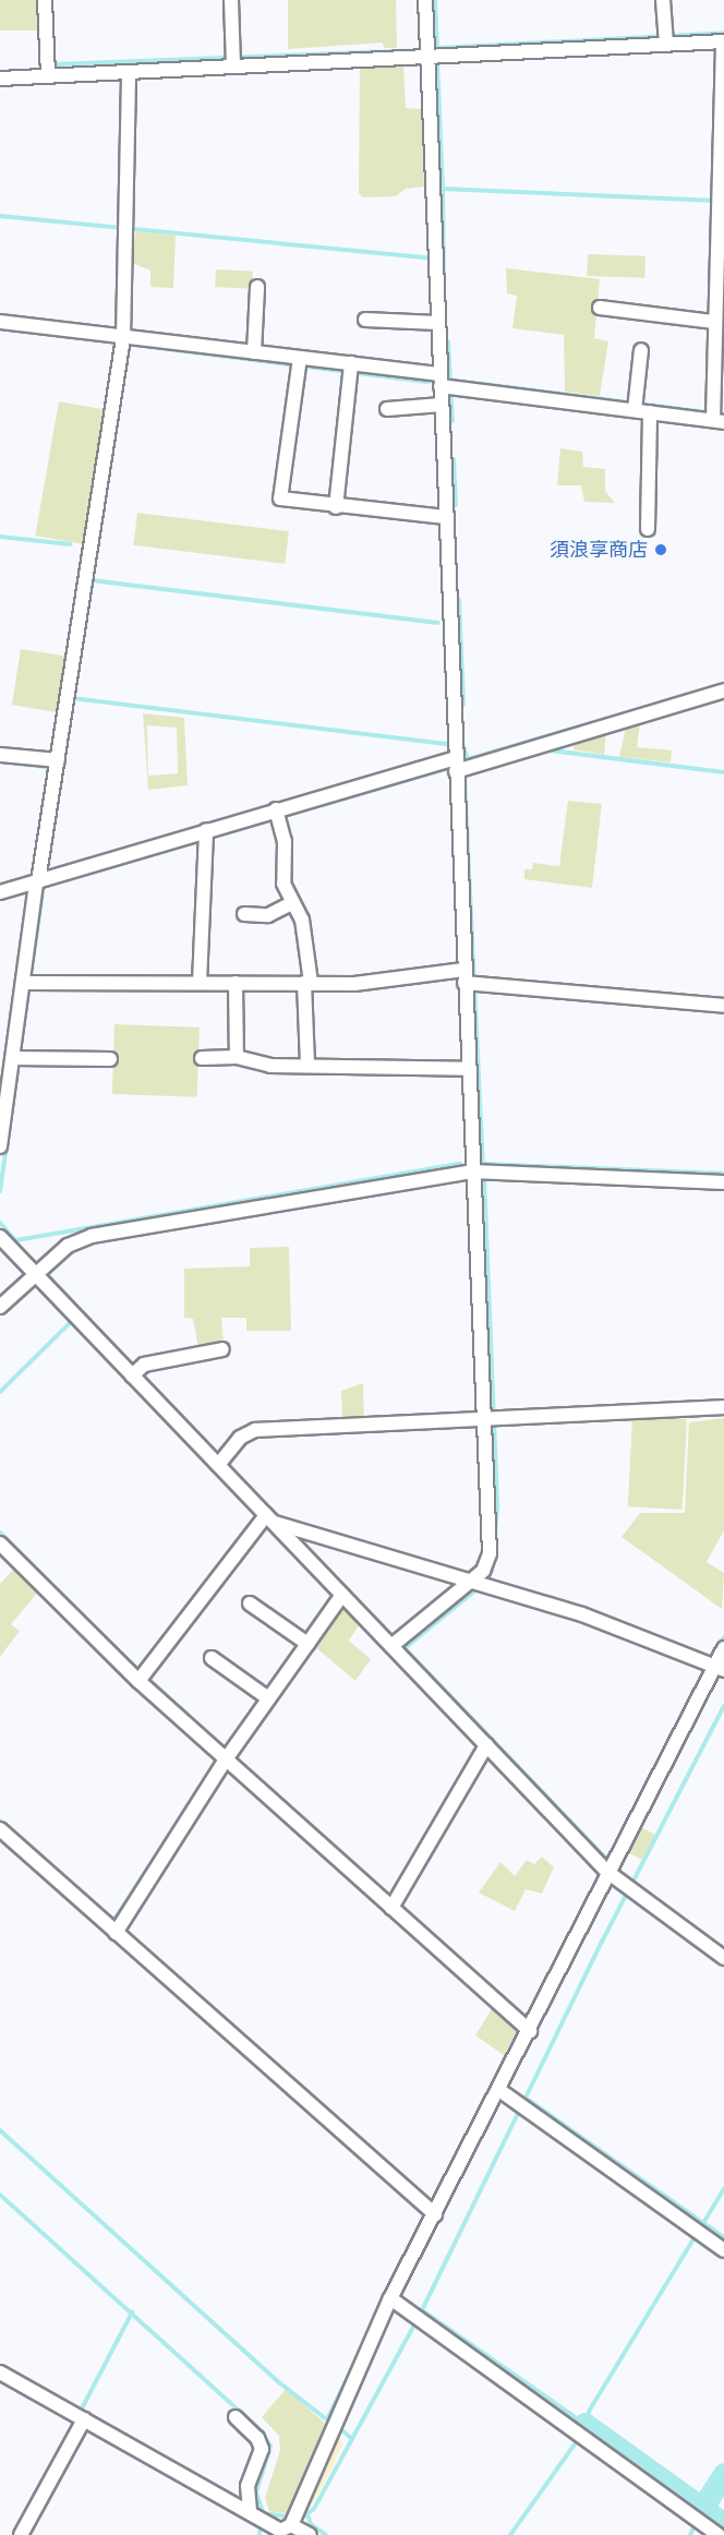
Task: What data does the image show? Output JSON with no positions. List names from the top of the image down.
{
  "places": ["須浪享商店"]
}
